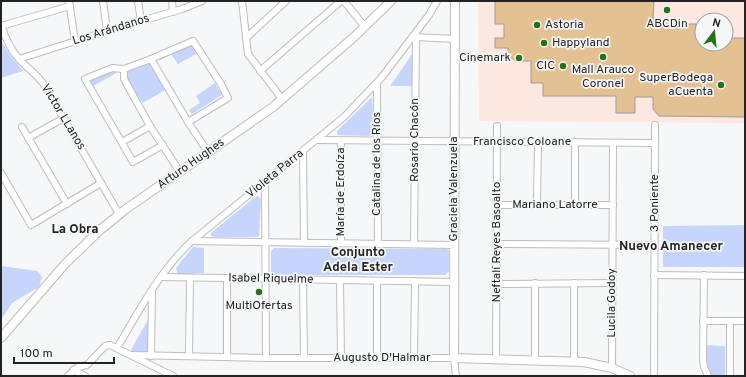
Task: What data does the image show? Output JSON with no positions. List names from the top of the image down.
{
  "streets": {
    "street": [
      "Los Arándanos",
      "Victor LLanos",
      "Rosario Chacón",
      "Francisco Coloane",
      "Arturo Hughes",
      "Catalina de los Ríos",
      "Violeta Parra",
      "Graciela Valenzuela",
      "María de Erdoíza",
      "3 Poniente",
      "Mariano Latorre",
      "Neftalí Reyes Basoalto",
      "Isabel Riquelme",
      "Lucila Godoy",
      "Augusto D'Halmar"
    ]
  },
  "crossings": [
    ["Los Arándanos", "Victor LLanos"],
    ["Victor LLanos", "Arturo Hughes"],
    ["Rosario Chacón", "Francisco Coloane"],
    ["Rosario Chacón", "Violeta Parra"],
    ["Francisco Coloane", "Catalina de los Ríos"],
    ["Francisco Coloane", "Violeta Parra"],
    ["Francisco Coloane", "Graciela Valenzuela"],
    ["Francisco Coloane", "María de Erdoíza"],
    ["Francisco Coloane", "3 Poniente"],
    ["Francisco Coloane", "Neftalí Reyes Basoalto"],
    ["Francisco Coloane", "Lucila Godoy"],
    ["Catalina de los Ríos", "Violeta Parra"],
    ["Violeta Parra", "Isabel Riquelme"],
    ["Graciela Valenzuela", "Isabel Riquelme"],
    ["Graciela Valenzuela", "Augusto D'Halmar"],
    ["Mariano Latorre", "Neftalí Reyes Basoalto"],
    ["Mariano Latorre", "Lucila Godoy"],
    ["Neftalí Reyes Basoalto", "Augusto D'Halmar"],
    ["Lucila Godoy", "Augusto D'Halmar"]
  ],
  "districts": ["La Obra", "Nuevo Amanecer", "Conjunto Adela Ester"],
  "places": [
    "ABCDin",
    "Astoria",
    "Happyland",
    "Mall Arauco Coronel",
    "Cinemark",
    "CIC",
    "SuperBodega aCuenta",
    "MultiOfertas"
  ],
  "scale_bar": "100 m",
  "north": "top"
}
